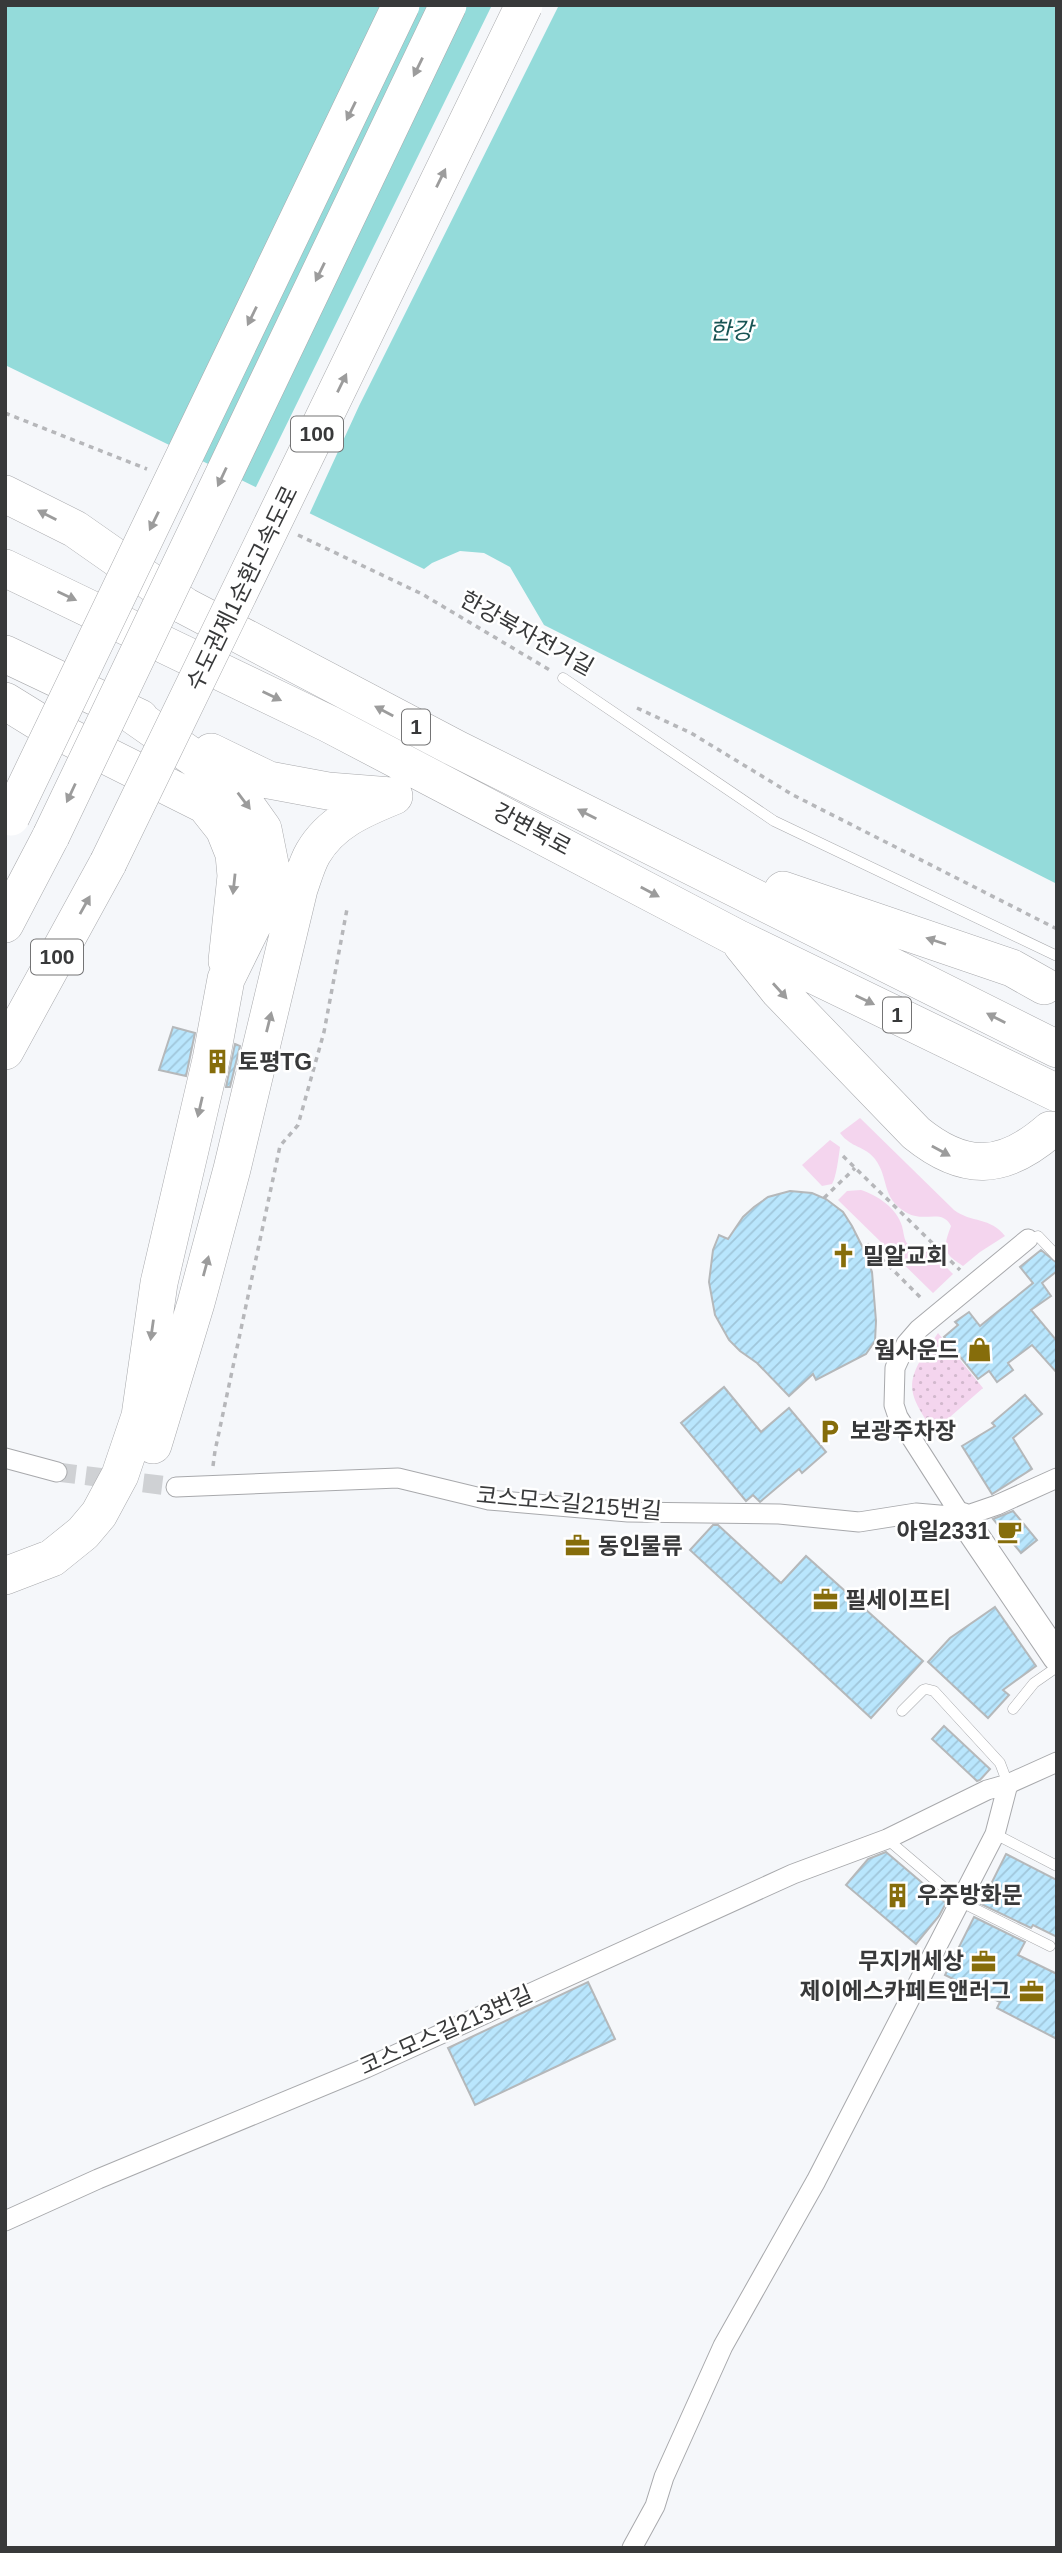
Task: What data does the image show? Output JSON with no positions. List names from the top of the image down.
{
  "streets": {
    "highway": [
      "100",
      "수도권제1순환고속도로",
      "1",
      "강변북로"
    ],
    "street": ["코스모스길215번길", "코스모스길213번길"],
    "path": ["한강북자전거길"]
  },
  "water": ["한강"],
  "places": {
    "building": ["토평TG", "우주방화문"],
    "church": ["밀알교회"],
    "shop": ["웜사운드"],
    "parking": ["보광주차장"],
    "cafe": ["아일2331"],
    "office": [
      "동인물류",
      "필세이프티",
      "무지개세상",
      "제이에스카페트앤러그"
    ]
  }
}
